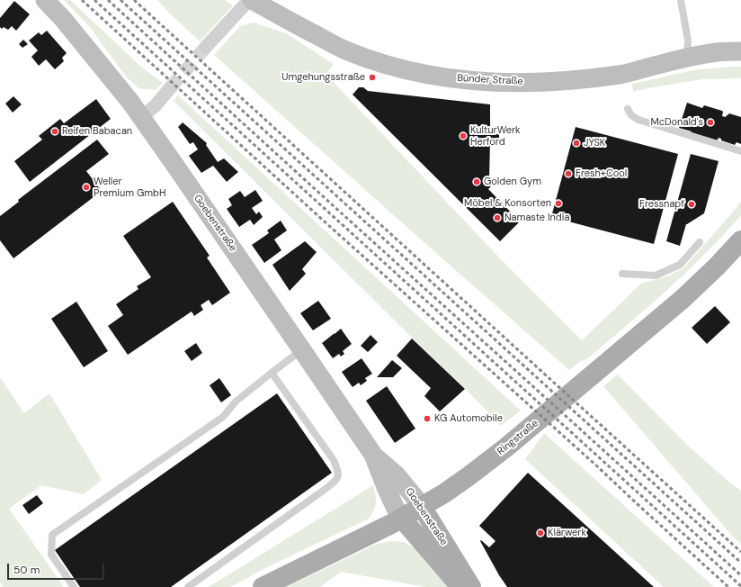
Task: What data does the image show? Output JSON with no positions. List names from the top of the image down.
{
  "streets": {
    "main road": ["Goebenstraße", "Ringstraße"],
    "street": ["Bünder Straße"]
  },
  "crossings": [
    ["Goebenstraße", "Ringstraße"]
  ],
  "places": [
    "Umgehungsstraße",
    "McDonald's",
    "Reifen Babacan",
    "KulturWerk Herford",
    "JYSK",
    "Fresh+Cool",
    "Golden Gym",
    "Weller Premium GmbH",
    "Möbel & Konsorten",
    "Fressnapf",
    "Namaste India",
    "KG Automobile",
    "Klärwerk"
  ],
  "scale_bar": "50 m"
}
